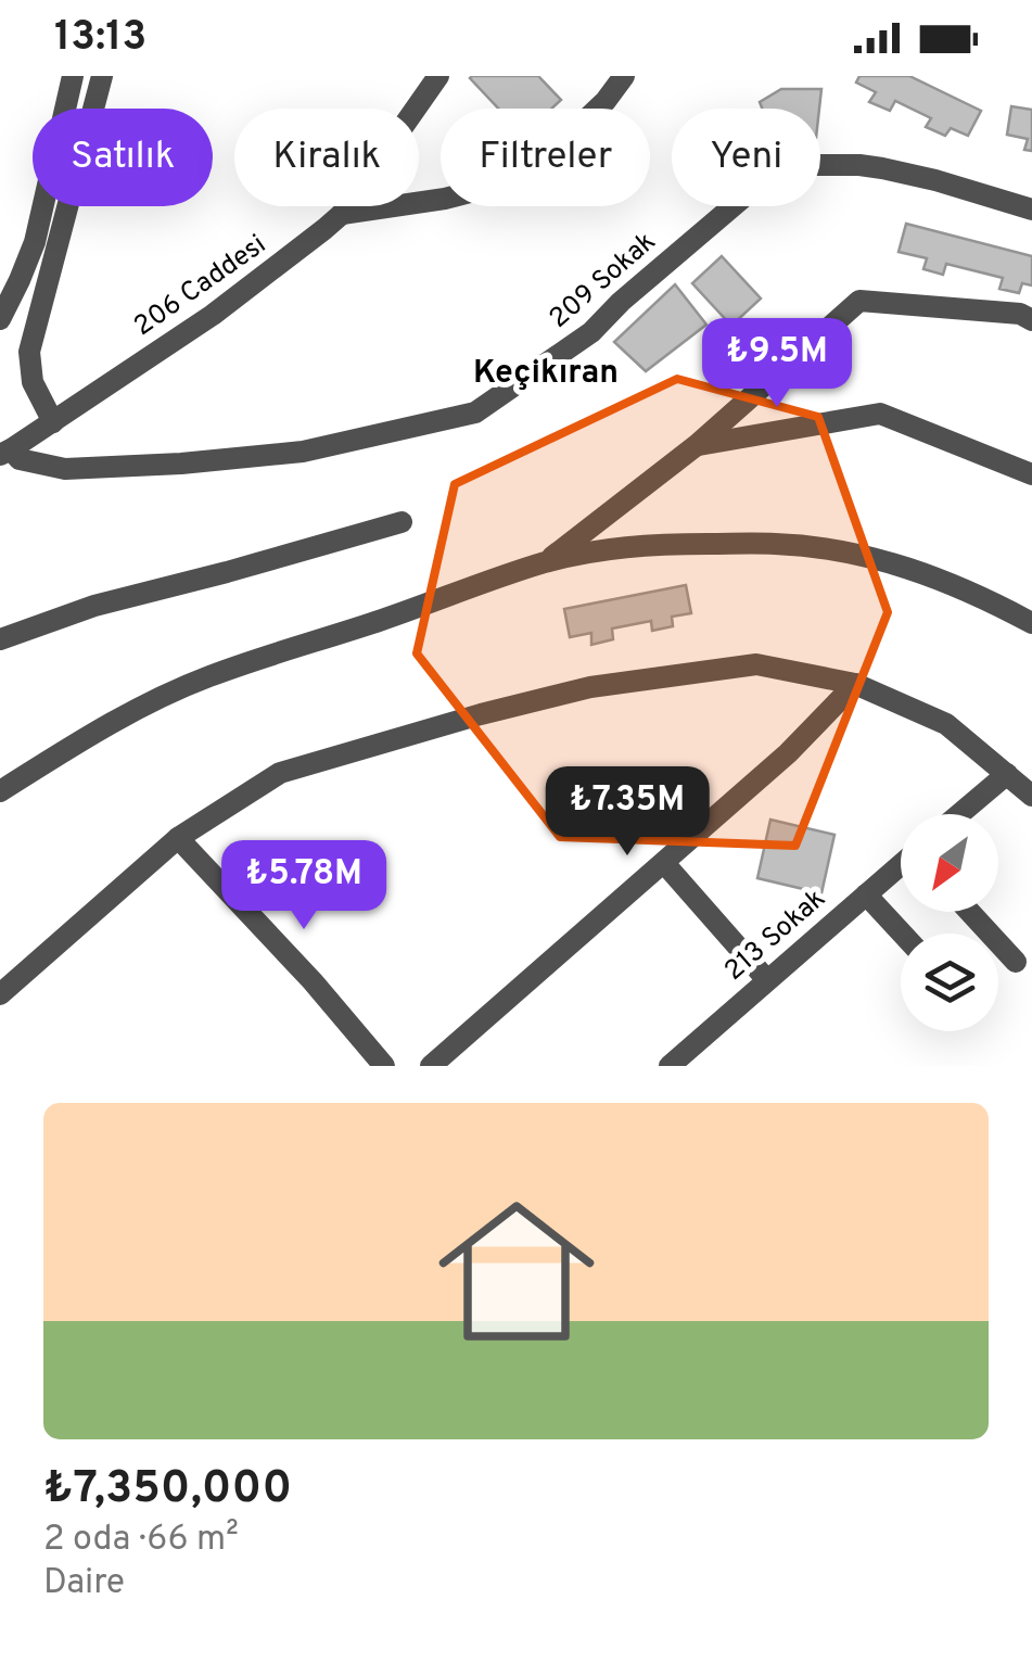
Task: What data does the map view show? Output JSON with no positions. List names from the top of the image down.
{
  "streets": {
    "street": ["209 Sokak", "206 Caddesi", "213 Sokak"]
  },
  "crossings": [
    ["209 Sokak", "206 Caddesi"]
  ],
  "districts": ["Keçikıran"],
  "north": "bottom left",
  "page": {
    "status": "13:13",
    "chip": [
      "Satılık",
      "Kiralık",
      "Filtreler",
      "Yeni"
    ],
    "price": ["₺9.5M", "₺7.35M", "₺5.78M"],
    "list": [
      {
        "name": "₺7,350,000",
        "note": "2 oda · 66 m² · Daire"
      }
    ]
  }
}
